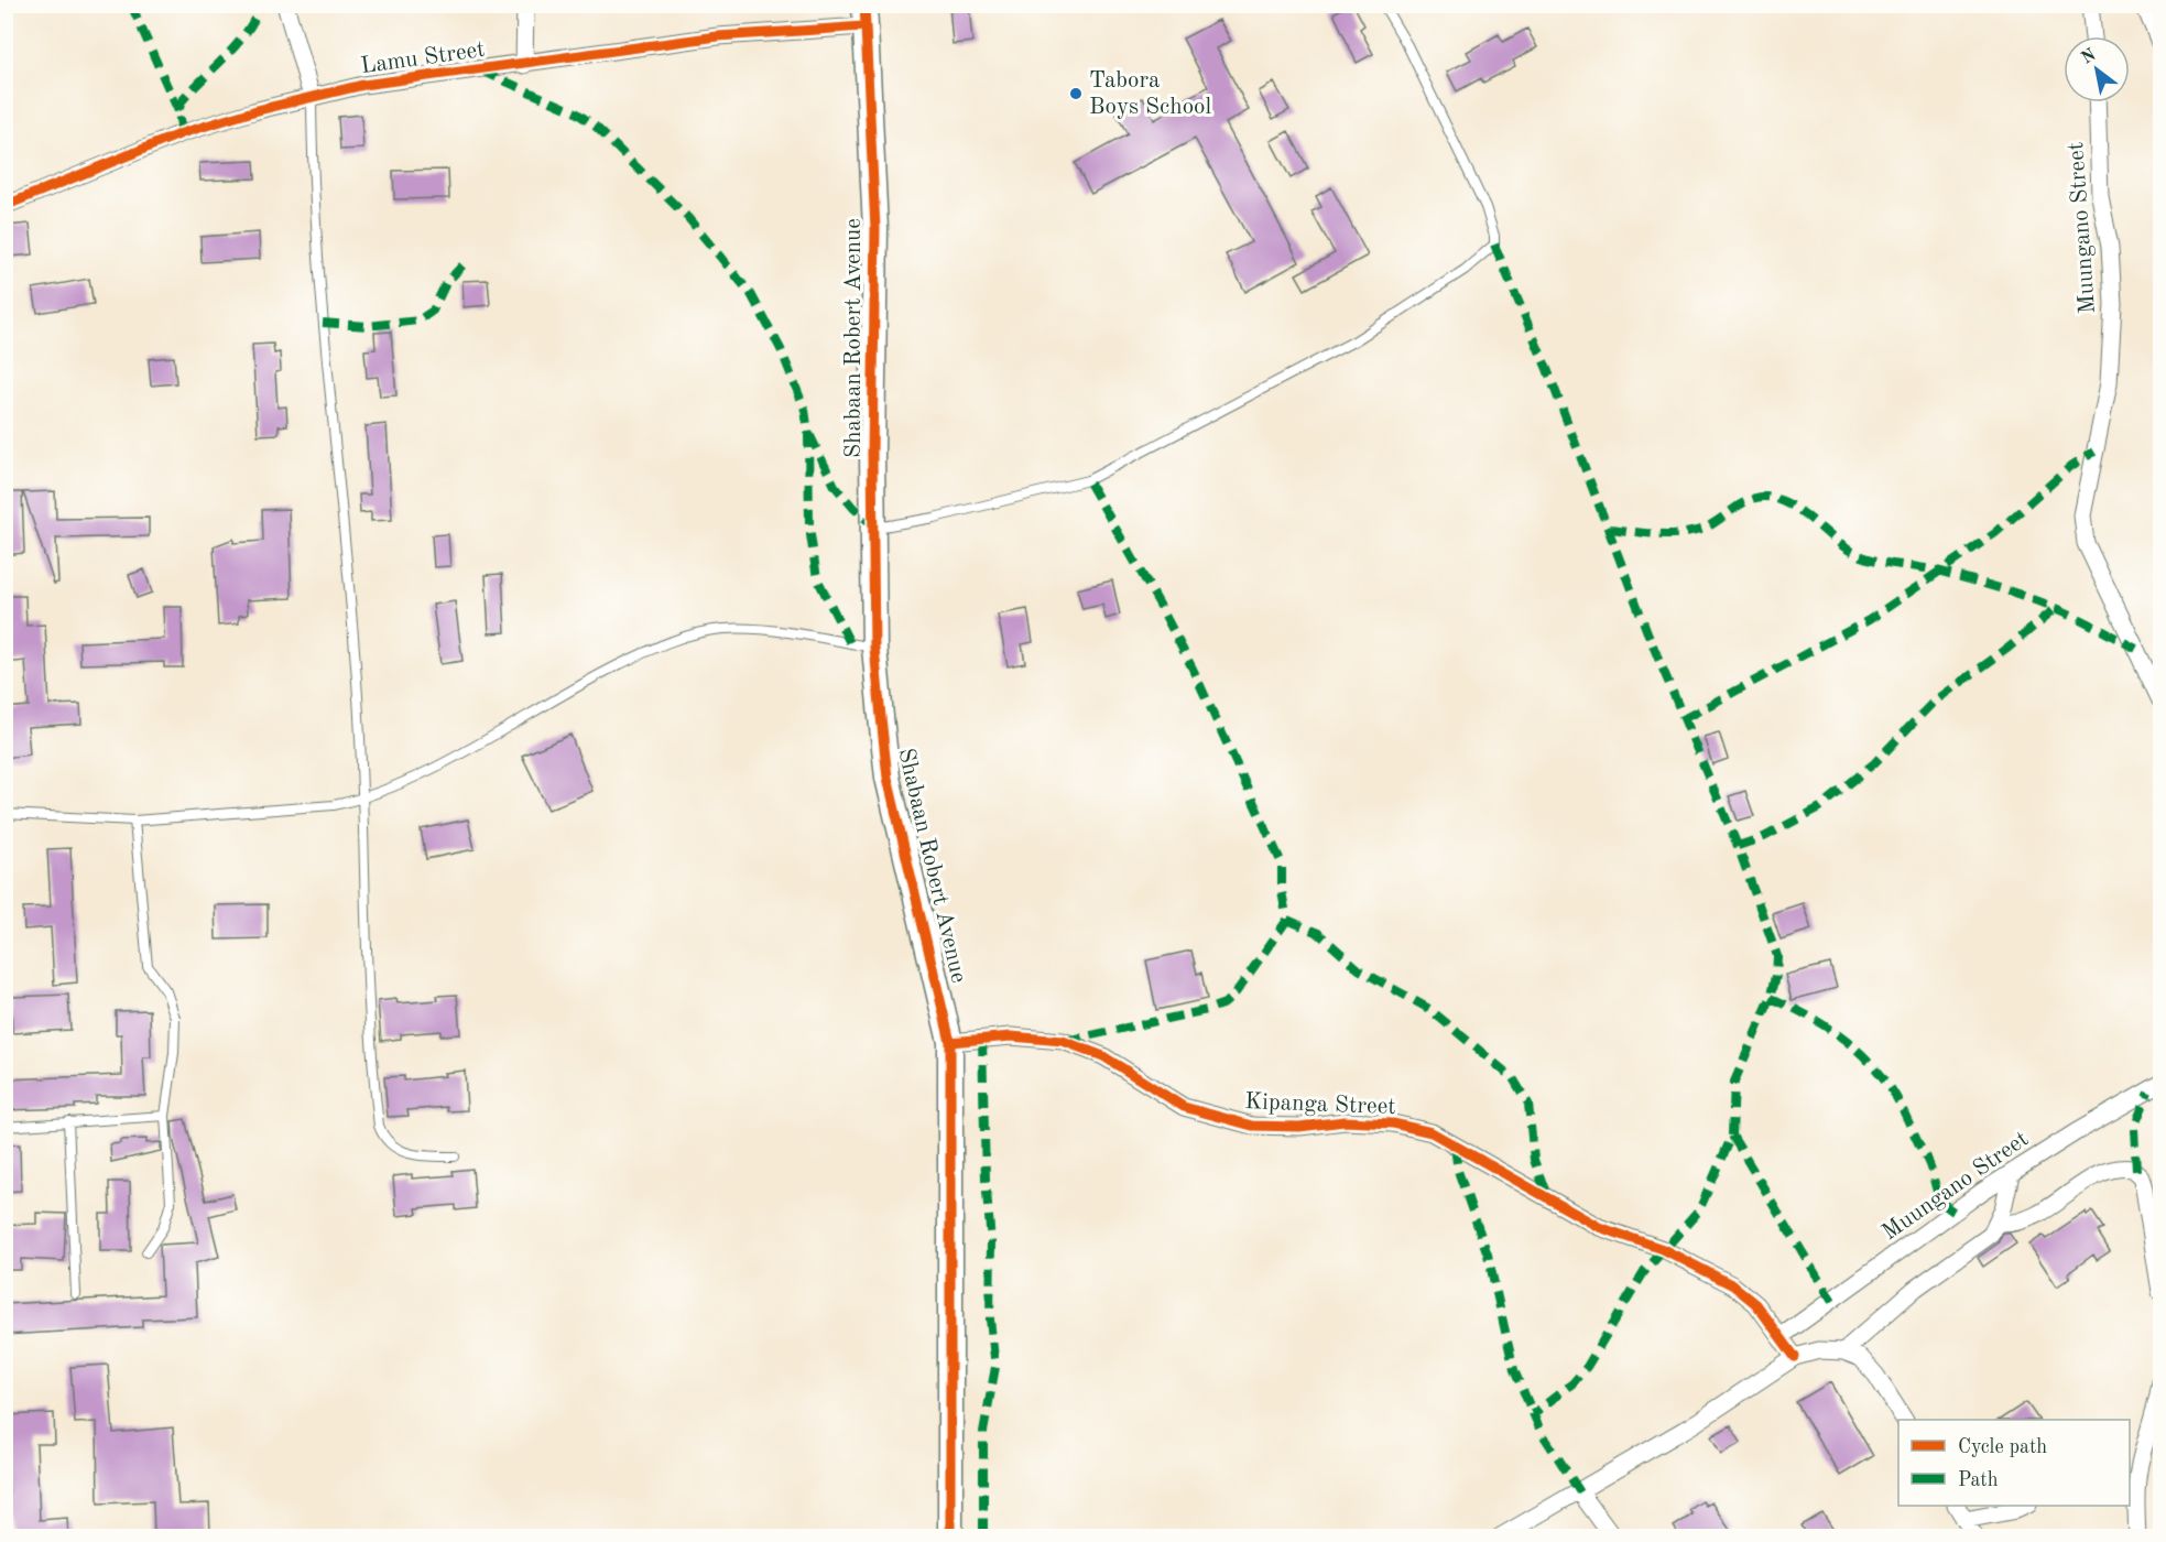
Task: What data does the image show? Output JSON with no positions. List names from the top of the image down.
{
  "streets": {
    "street": [
      "Lamu Street",
      "Muungano Street",
      "Shabaan Robert Avenue",
      "Kipanga Street"
    ]
  },
  "crossings": [
    ["Lamu Street", "Shabaan Robert Avenue"],
    ["Muungano Street", "Kipanga Street"],
    ["Shabaan Robert Avenue", "Kipanga Street"]
  ],
  "places": ["Tabora Boys School"],
  "legend": ["Cycle path", "Path"],
  "north": "top left"
}
